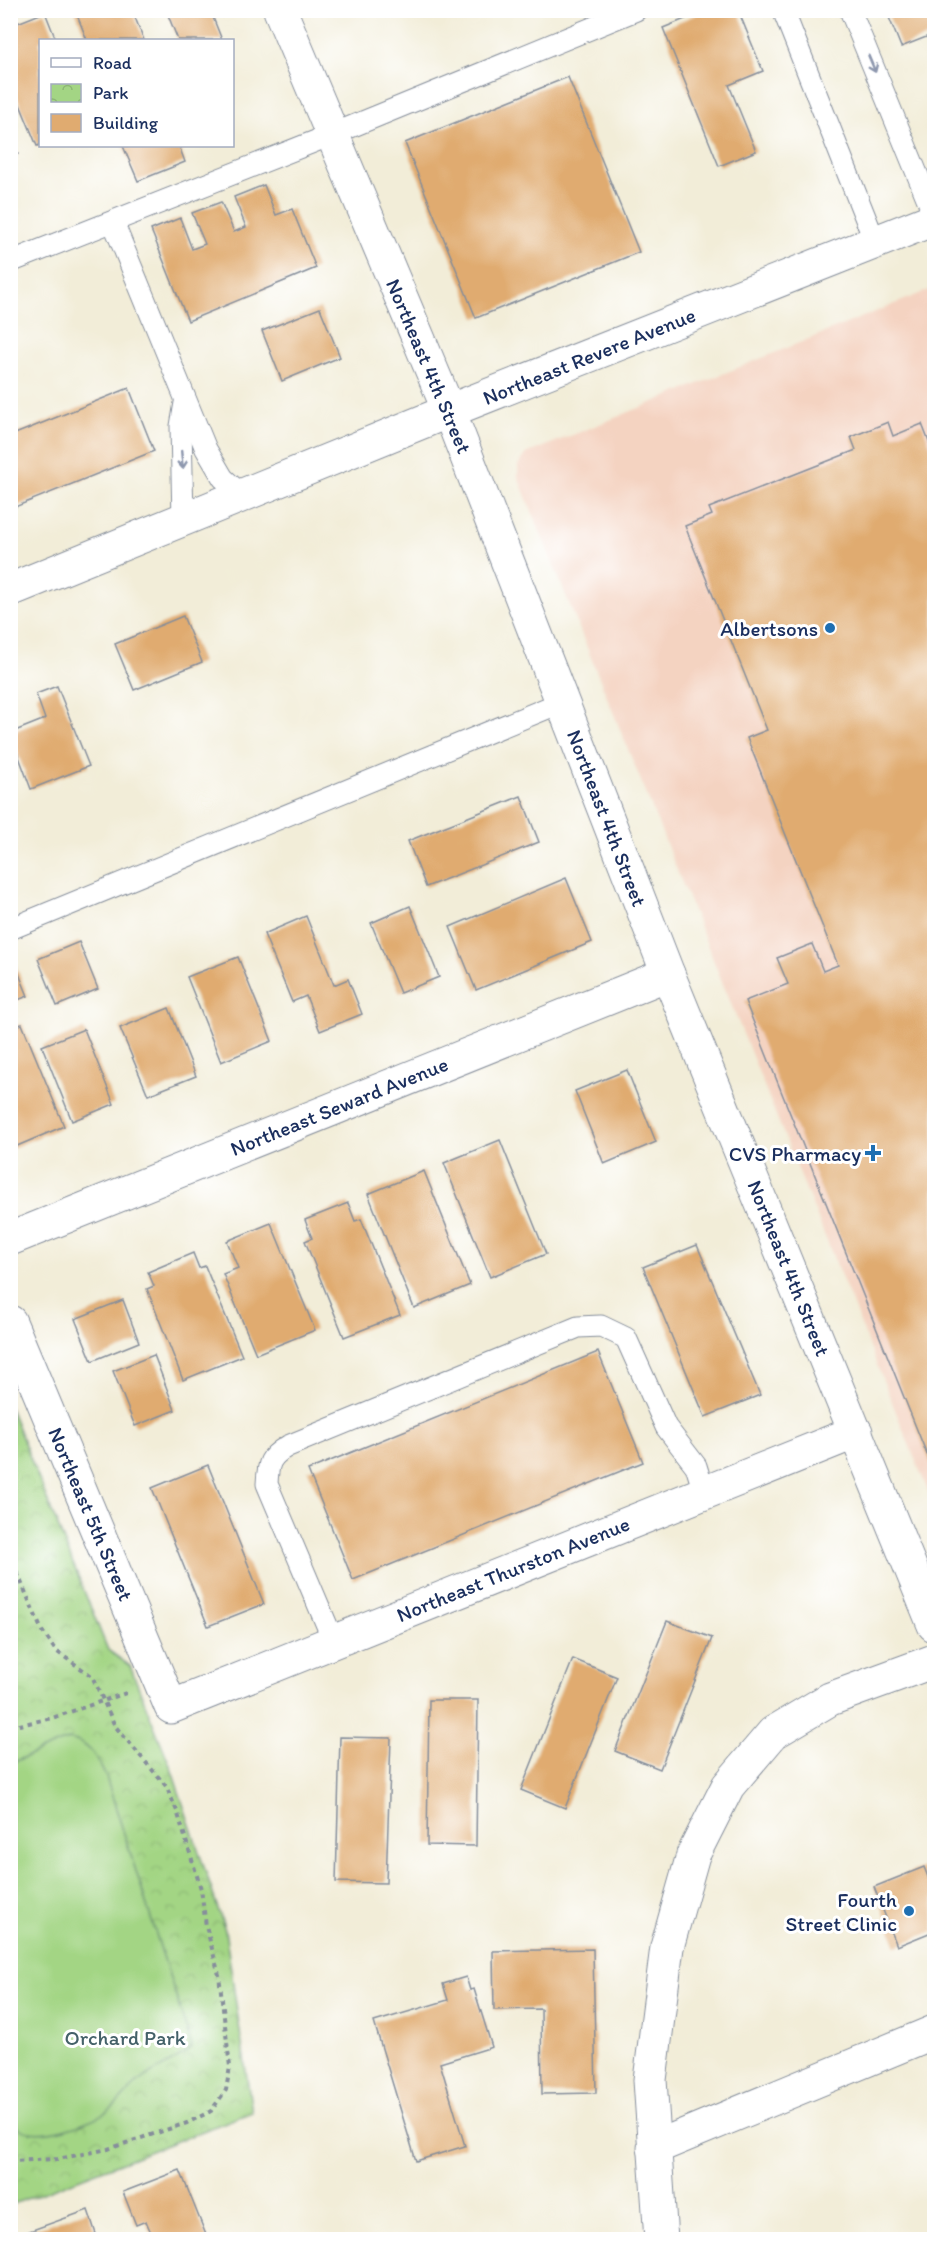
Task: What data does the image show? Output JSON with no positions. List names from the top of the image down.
{
  "streets": {
    "street": [
      "Northeast Revere Avenue",
      "Northeast 4th Street",
      "Northeast Seward Avenue",
      "Northeast 5th Street",
      "Northeast Thurston Avenue"
    ]
  },
  "crossings": [
    ["Northeast Revere Avenue", "Northeast 4th Street"],
    ["Northeast 4th Street", "Northeast Seward Avenue"],
    ["Northeast 4th Street", "Northeast Thurston Avenue"],
    ["Northeast 5th Street", "Northeast Thurston Avenue"]
  ],
  "parks": ["Orchard Park"],
  "places": {
    "other": ["Albertsons", "Fourth Street Clinic"],
    "health": ["CVS Pharmacy"]
  },
  "legend": ["Road", "Park", "Building"]
}
